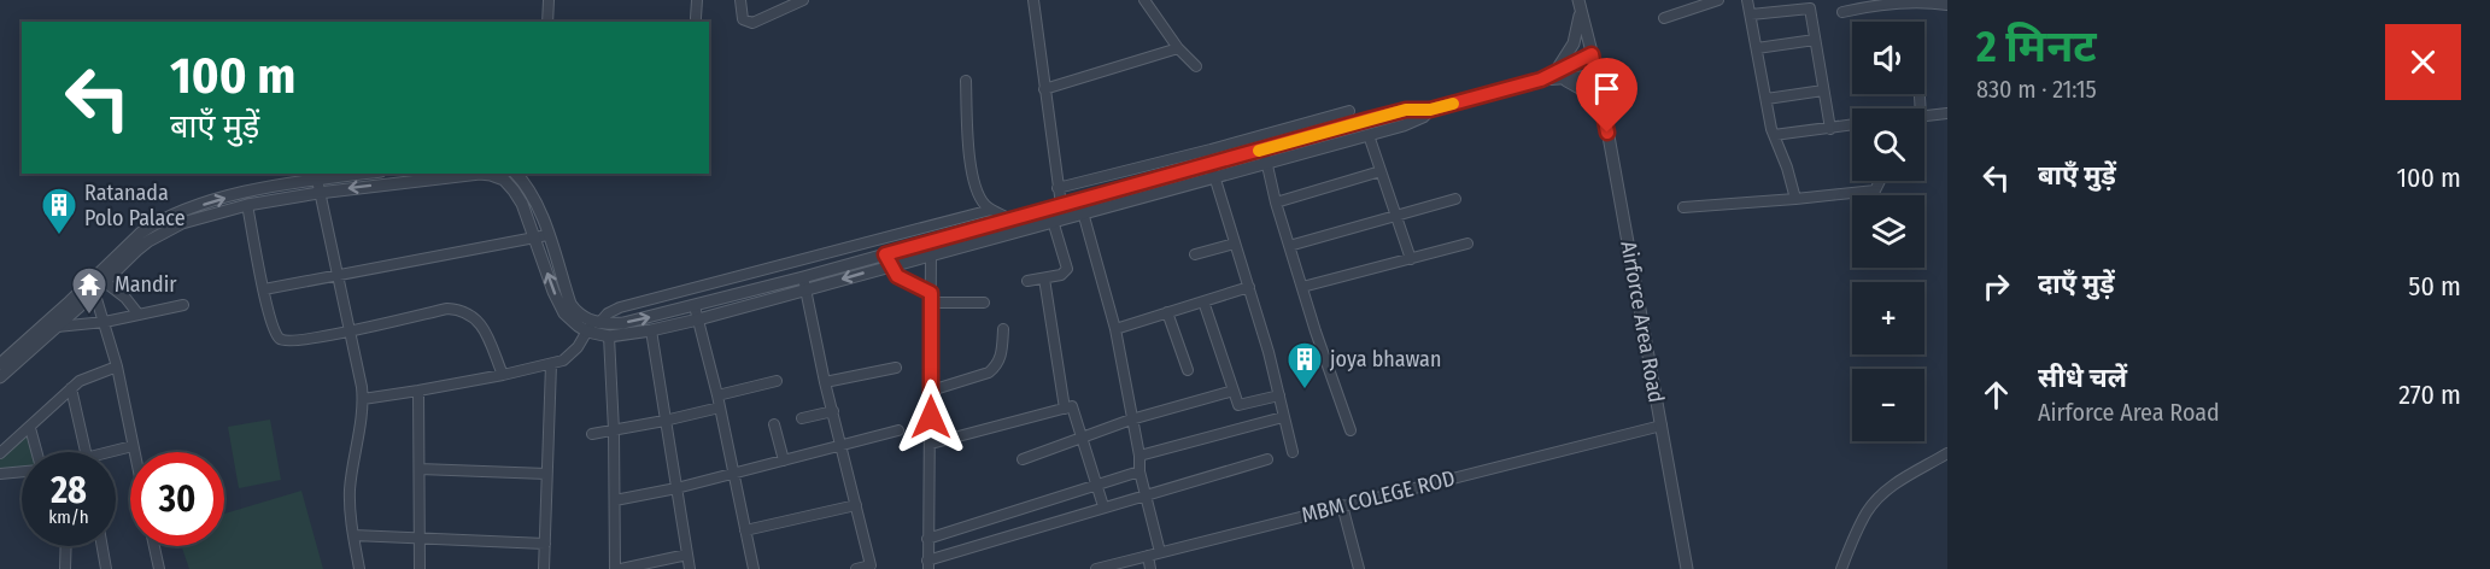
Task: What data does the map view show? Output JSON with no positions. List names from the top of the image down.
{
  "streets": {
    "street": ["Airforce Area Road", "MBM COLEGE ROD"]
  },
  "crossings": [
    ["Airforce Area Road", "MBM COLEGE ROD"]
  ],
  "places": {
    "building": ["Ratanada Polo Palace", "joya bhawan"],
    "temple": ["Mandir"]
  },
  "page": {
    "heading": ["2 मिनट", "830 m · 21:15"],
    "map_buttons": ["+", "−"],
    "turn": ["100 m", "बाएँ मुड़ें"],
    "list": [
      {
        "name": "बाएँ मुड़ें",
        "value": "100 m"
      },
      {
        "name": "दाएँ मुड़ें",
        "value": "50 m"
      },
      {
        "name": "सीधे चलें",
        "note": "Airforce Area Road",
        "value": "270 m"
      }
    ],
    "speed": "28 km/h",
    "limit": "30"
  }
}
